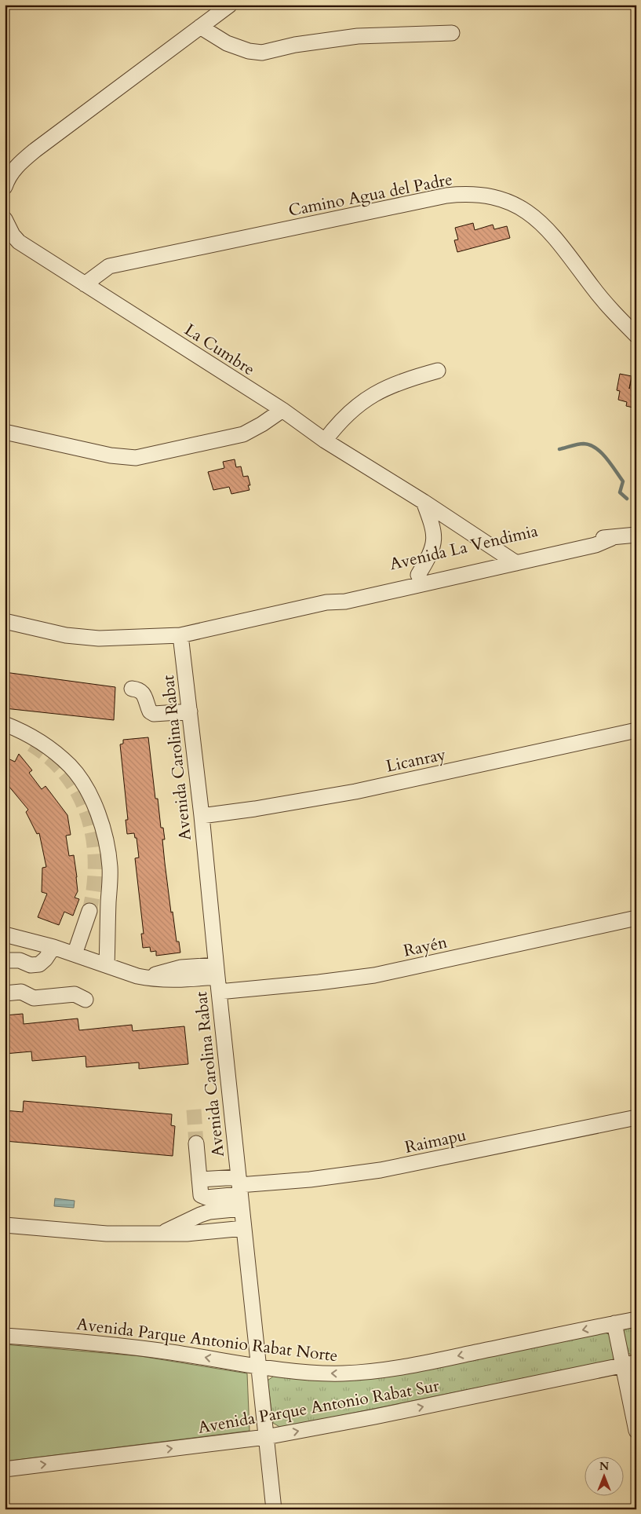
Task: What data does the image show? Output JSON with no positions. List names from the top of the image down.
{
  "streets": {
    "street": [
      "Camino Agua del Padre",
      "La Cumbre",
      "Avenida La Vendimia",
      "Avenida Carolina Rabat",
      "Licanray",
      "Rayén",
      "Raimapu",
      "Avenida Parque Antonio Rabat Norte",
      "Avenida Parque Antonio Rabat Sur"
    ]
  },
  "crossings": [
    ["Camino Agua del Padre", "La Cumbre"],
    ["La Cumbre", "Avenida La Vendimia"],
    ["Avenida La Vendimia", "Avenida Carolina Rabat"],
    ["Avenida Carolina Rabat", "Licanray"],
    ["Avenida Carolina Rabat", "Rayén"],
    ["Avenida Carolina Rabat", "Raimapu"],
    ["Avenida Carolina Rabat", "Avenida Parque Antonio Rabat Norte"],
    ["Avenida Carolina Rabat", "Avenida Parque Antonio Rabat Sur"]
  ],
  "one_way": ["Avenida Parque Antonio Rabat Sur"],
  "north": "top"
}
